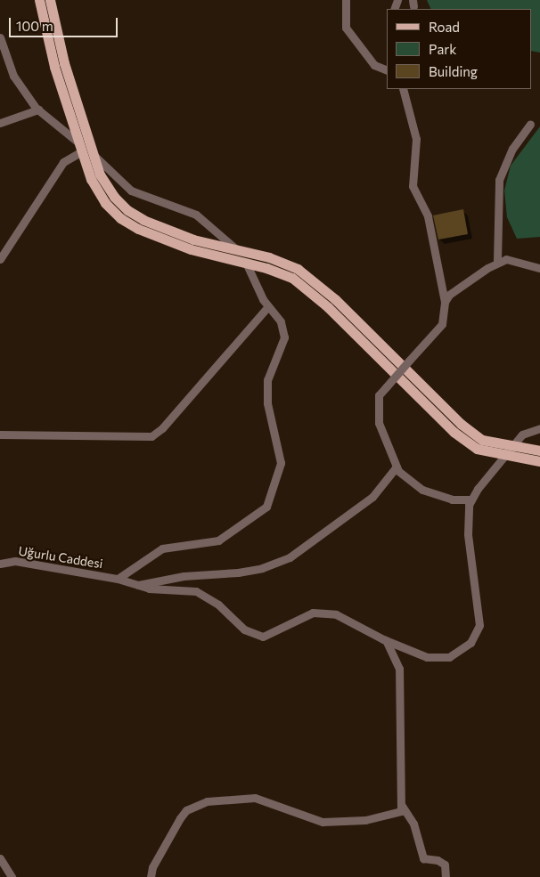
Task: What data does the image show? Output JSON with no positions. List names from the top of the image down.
{
  "streets": {
    "street": ["Uğurlu Caddesi"]
  },
  "legend": ["Road", "Park", "Building"],
  "scale_bar": "100 m"
}
